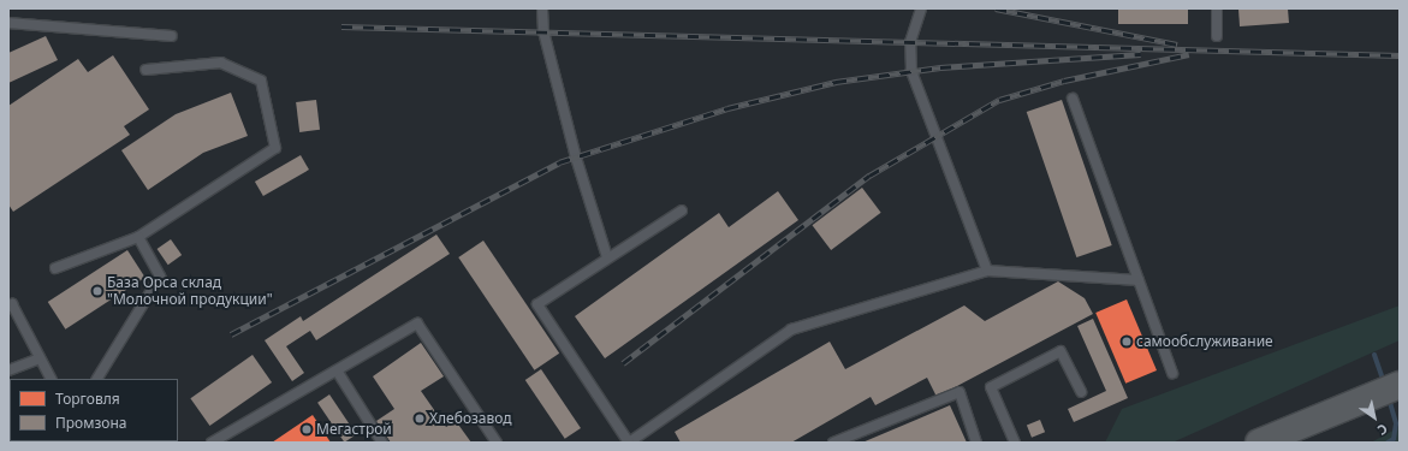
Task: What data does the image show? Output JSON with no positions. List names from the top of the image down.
{
  "places": [
    "База Орса склад \"Молочной продукции\"",
    "самообслуживание",
    "Хлебозавод",
    "Мегастрой"
  ],
  "legend": ["Торговля", "Промзона"],
  "north": "bottom right"
}
